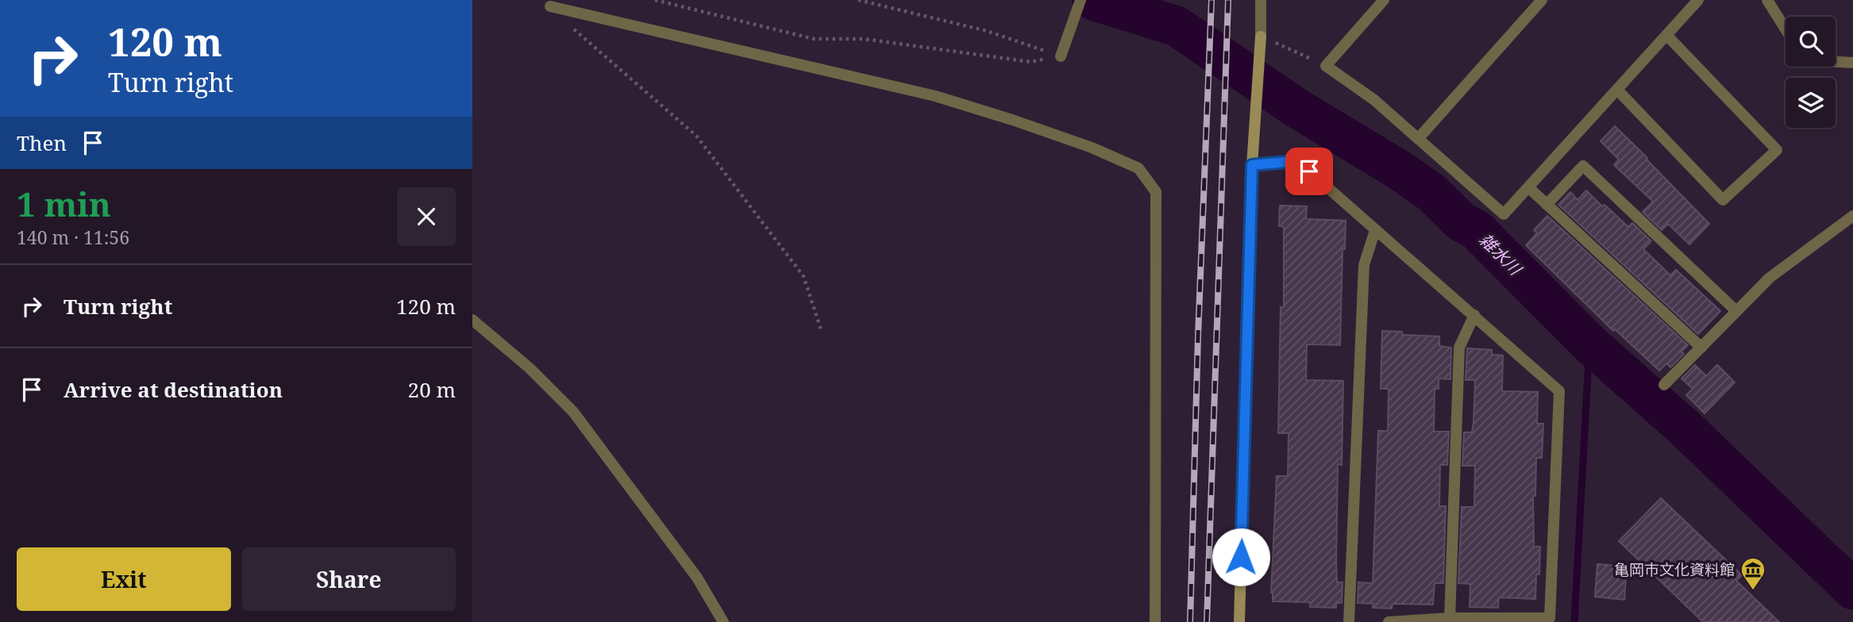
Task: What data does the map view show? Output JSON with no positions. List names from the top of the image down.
{
  "water": ["雑水川"],
  "places": {
    "museum": ["亀岡市文化資料館"]
  },
  "page": {
    "turn": ["120 m", "Turn right"],
    "then": "Then",
    "heading": ["1 min", "140 m · 11:56"],
    "list": [
      {
        "name": "Turn right",
        "value": "120 m"
      },
      {
        "name": "Arrive at destination",
        "value": "20 m"
      }
    ],
    "buttons": ["Exit", "Share"]
  }
}
